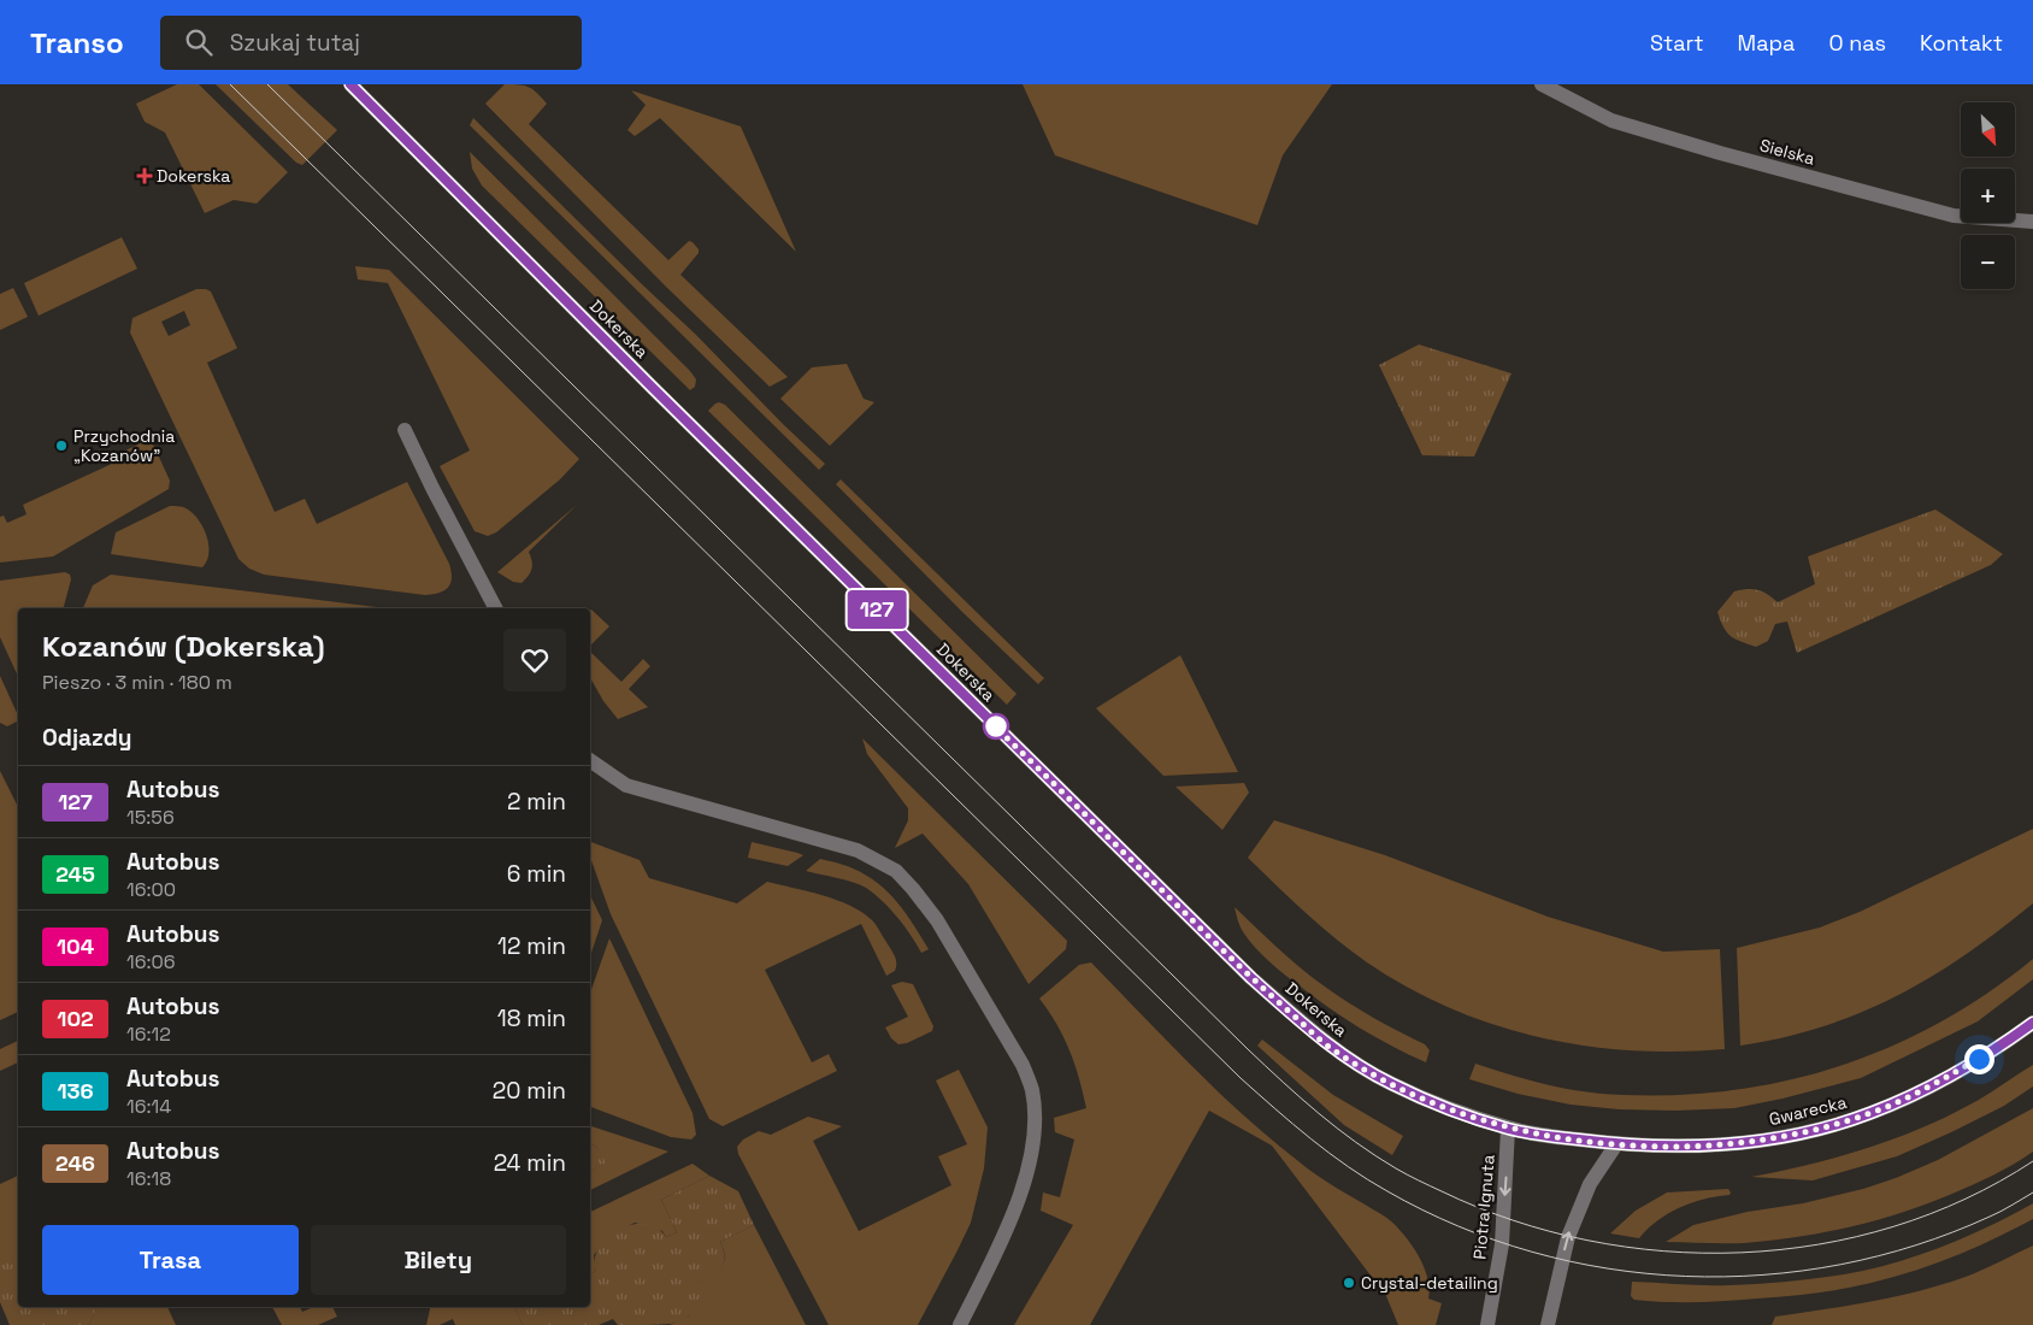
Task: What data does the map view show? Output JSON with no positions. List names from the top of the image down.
{
  "streets": {
    "street": [
      "Sielska",
      "Dokerska",
      "Gwarecka",
      "Piotra Ignuta"
    ]
  },
  "crossings": [
    ["Dokerska", "Gwarecka"],
    ["Dokerska", "Piotra Ignuta"]
  ],
  "places": {
    "health": ["Dokerska"],
    "other": ["Przychodnia „Kozanów”", "Crystal-detailing"]
  },
  "lines": ["bus line 127"],
  "north": "bottom right",
  "page": {
    "header": "Transo",
    "search": "Szukaj tutaj",
    "nav": [
      "Start",
      "Mapa",
      "O nas",
      "Kontakt"
    ],
    "on_map": "127",
    "map_buttons": ["+", "−"],
    "heading": [
      ["Kozanów (Dokerska)", "Pieszo · 3 min · 180 m"],
      "Odjazdy"
    ],
    "list": [
      {
        "mark": "127",
        "name": "Autobus",
        "note": "15:56",
        "value": "2 min"
      },
      {
        "mark": "245",
        "name": "Autobus",
        "note": "16:00",
        "value": "6 min"
      },
      {
        "mark": "104",
        "name": "Autobus",
        "note": "16:06",
        "value": "12 min"
      },
      {
        "mark": "102",
        "name": "Autobus",
        "note": "16:12",
        "value": "18 min"
      },
      {
        "mark": "136",
        "name": "Autobus",
        "note": "16:14",
        "value": "20 min"
      },
      {
        "mark": "246",
        "name": "Autobus",
        "note": "16:18",
        "value": "24 min"
      }
    ],
    "buttons": ["Trasa", "Bilety"]
  }
}
